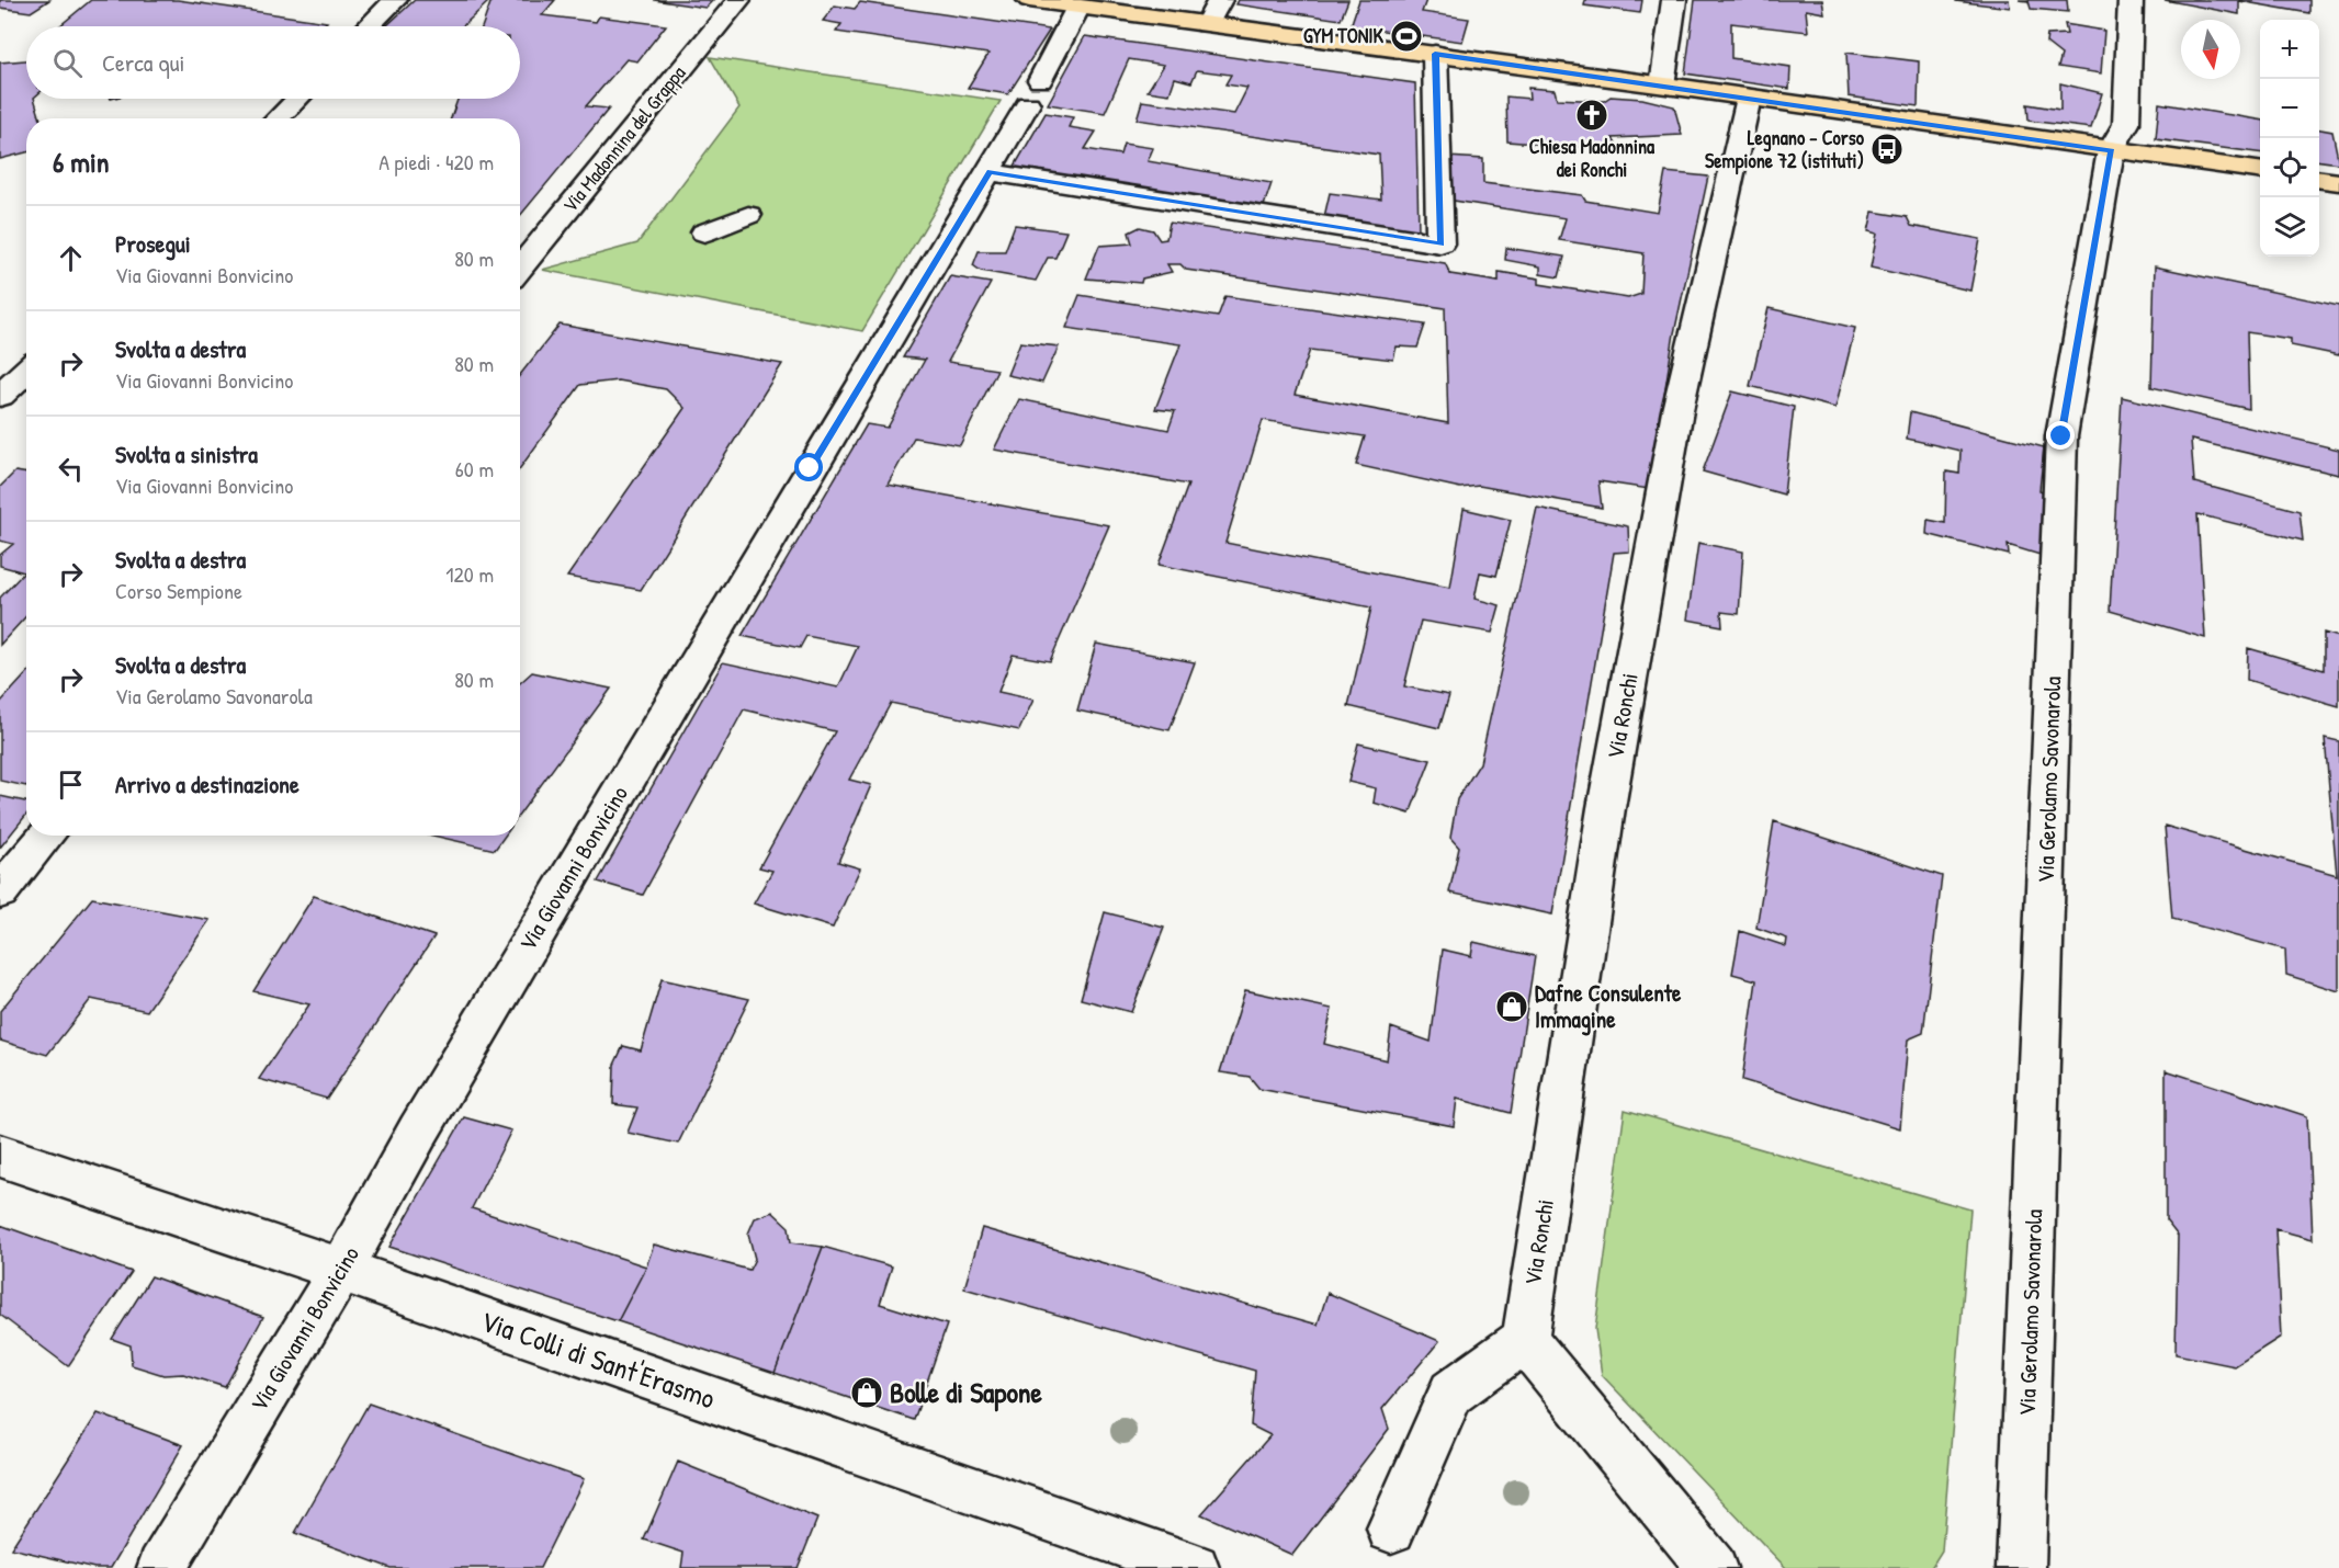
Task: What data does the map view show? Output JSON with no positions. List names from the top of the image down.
{
  "streets": {
    "street": [
      "Via Madonnina del Grappa",
      "Via Ronchi",
      "Via Gerolamo Savonarola",
      "Via Giovanni Bonvicino",
      "Via Colli di Sant'Erasmo"
    ]
  },
  "crossings": [
    ["Via Giovanni Bonvicino", "Via Colli di Sant'Erasmo"]
  ],
  "places": {
    "sports": ["GYM TONIK"],
    "church": ["Chiesa Madonnina dei Ronchi"],
    "bus stop": ["Legnano - Corso Sempione 72 (istituti)"],
    "shop": ["Dafne Consulente Immagine", "Bolle di Sapone"]
  },
  "north": "bottom",
  "page": {
    "map_buttons": ["+", "−"],
    "search": "Cerca qui",
    "heading": ["6 min", "A piedi · 420 m"],
    "list": [
      ["Prosegui", "Via Giovanni Bonvicino", "80 m"],
      ["Svolta a destra", "Via Giovanni Bonvicino", "80 m"],
      ["Svolta a sinistra", "Via Giovanni Bonvicino", "60 m"],
      ["Svolta a destra", "Corso Sempione", "120 m"],
      ["Svolta a destra", "Via Gerolamo Savonarola", "80 m"],
      "Arrivo a destinazione"
    ]
  }
}
